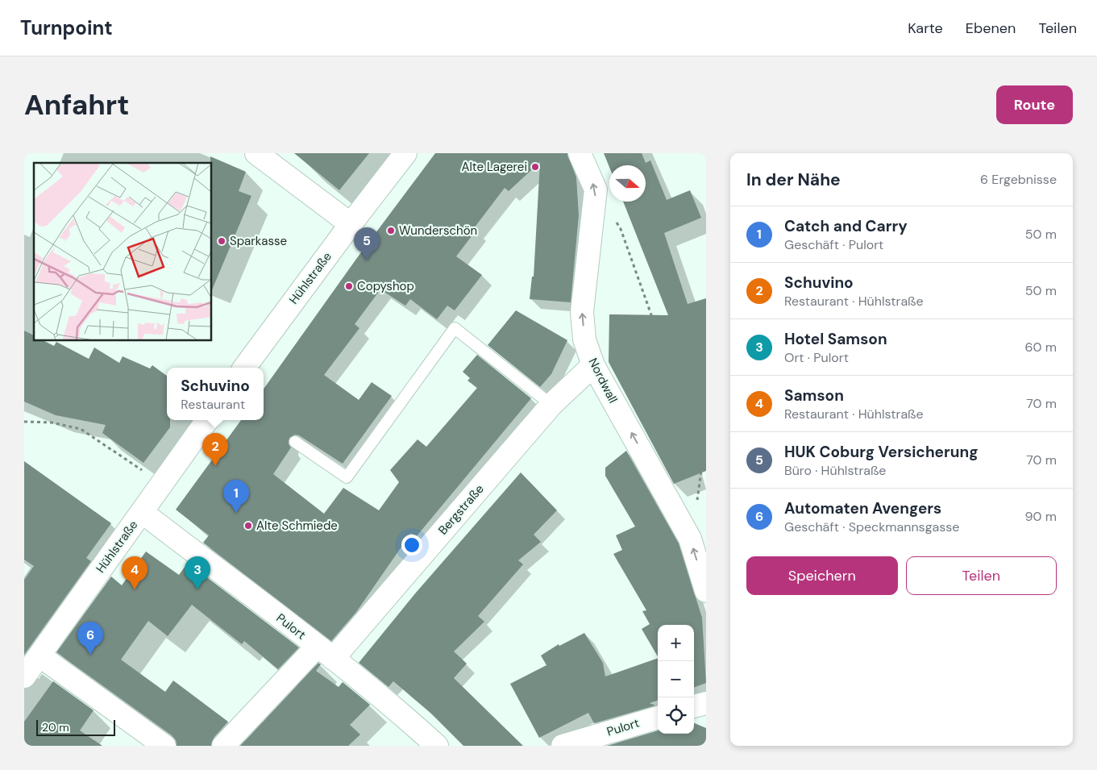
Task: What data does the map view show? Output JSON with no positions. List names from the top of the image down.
{
  "streets": {
    "street": [
      "Hühlstraße",
      "Nordwall",
      "Bergstraße",
      "Pulort"
    ]
  },
  "crossings": [
    ["Hühlstraße", "Pulort"],
    ["Nordwall", "Bergstraße"],
    ["Bergstraße", "Pulort"]
  ],
  "one_way": ["Nordwall"],
  "places": [
    "Alte Lagerei",
    "Wunderschön",
    "Sparkasse",
    "Copyshop",
    "Alte Schmiede"
  ],
  "scale_bar": "20 m",
  "north": "right",
  "page": {
    "header": "Turnpoint",
    "nav": ["Karte", "Ebenen", "Teilen"],
    "buttons": [
      "Route",
      ["Speichern", "Teilen"]
    ],
    "title": "Anfahrt",
    "heading": ["In der Nähe", "6 Ergebnisse"],
    "list": [
      {
        "mark": "1",
        "name": "Catch and Carry",
        "note": "Geschäft · Pulort",
        "value": "50 m"
      },
      {
        "mark": "2",
        "name": "Schuvino",
        "note": "Restaurant · Hühlstraße",
        "value": "50 m"
      },
      {
        "mark": "3",
        "name": "Hotel Samson",
        "note": "Ort · Pulort",
        "value": "60 m"
      },
      {
        "mark": "4",
        "name": "Samson",
        "note": "Restaurant · Hühlstraße",
        "value": "70 m"
      },
      {
        "mark": "5",
        "name": "HUK Coburg Versicherung",
        "note": "Büro · Hühlstraße",
        "value": "70 m"
      },
      {
        "mark": "6",
        "name": "Automaten Avengers",
        "note": "Geschäft · Speckmannsgasse",
        "value": "90 m"
      }
    ],
    "pins": [
      "5",
      "2",
      "1",
      "3",
      "4",
      "6"
    ],
    "popup": ["Schuvino", "Restaurant"],
    "map_buttons": ["+", "−"],
    "scale": "20 m"
  }
}
